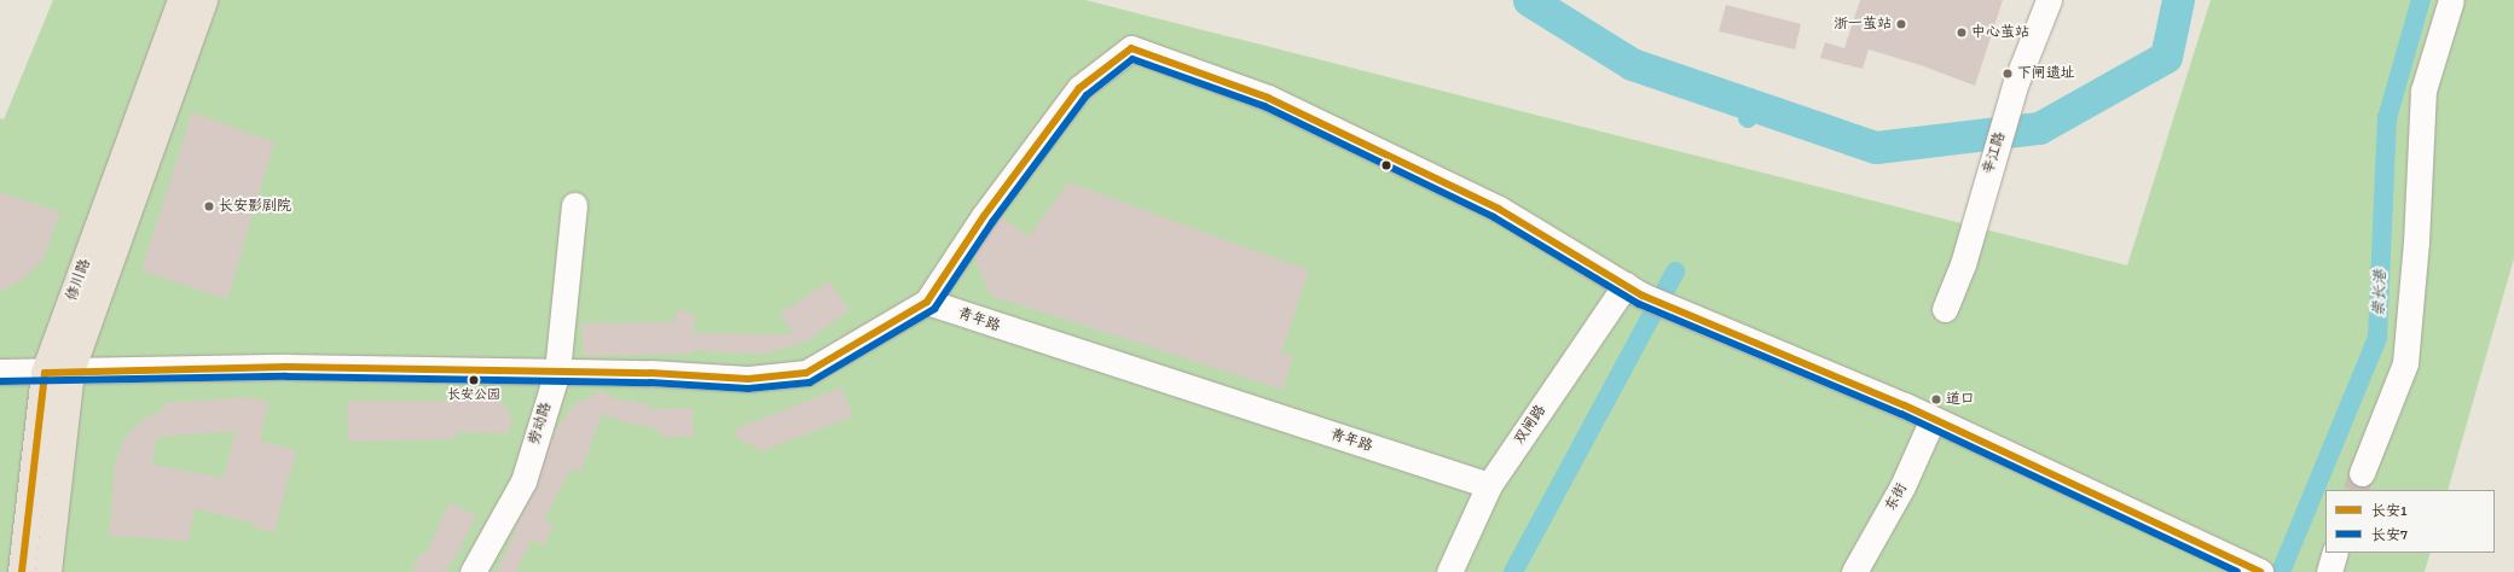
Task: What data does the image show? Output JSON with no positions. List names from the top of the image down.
{
  "streets": {
    "main road": ["修川路"],
    "street": [
      "辛江路",
      "青年路",
      "劳动路",
      "双闸路",
      "东街"
    ]
  },
  "crossings": [
    ["青年路", "双闸路"]
  ],
  "water": ["崇长港"],
  "places": [
    "浙一茧站",
    "中心茧站",
    "下闸遗址",
    "长安影剧院",
    "长安公园",
    "道口"
  ],
  "lines": ["transit line 长安1", "transit line 长安7"],
  "legend": ["长安1", "长安7"]
}
